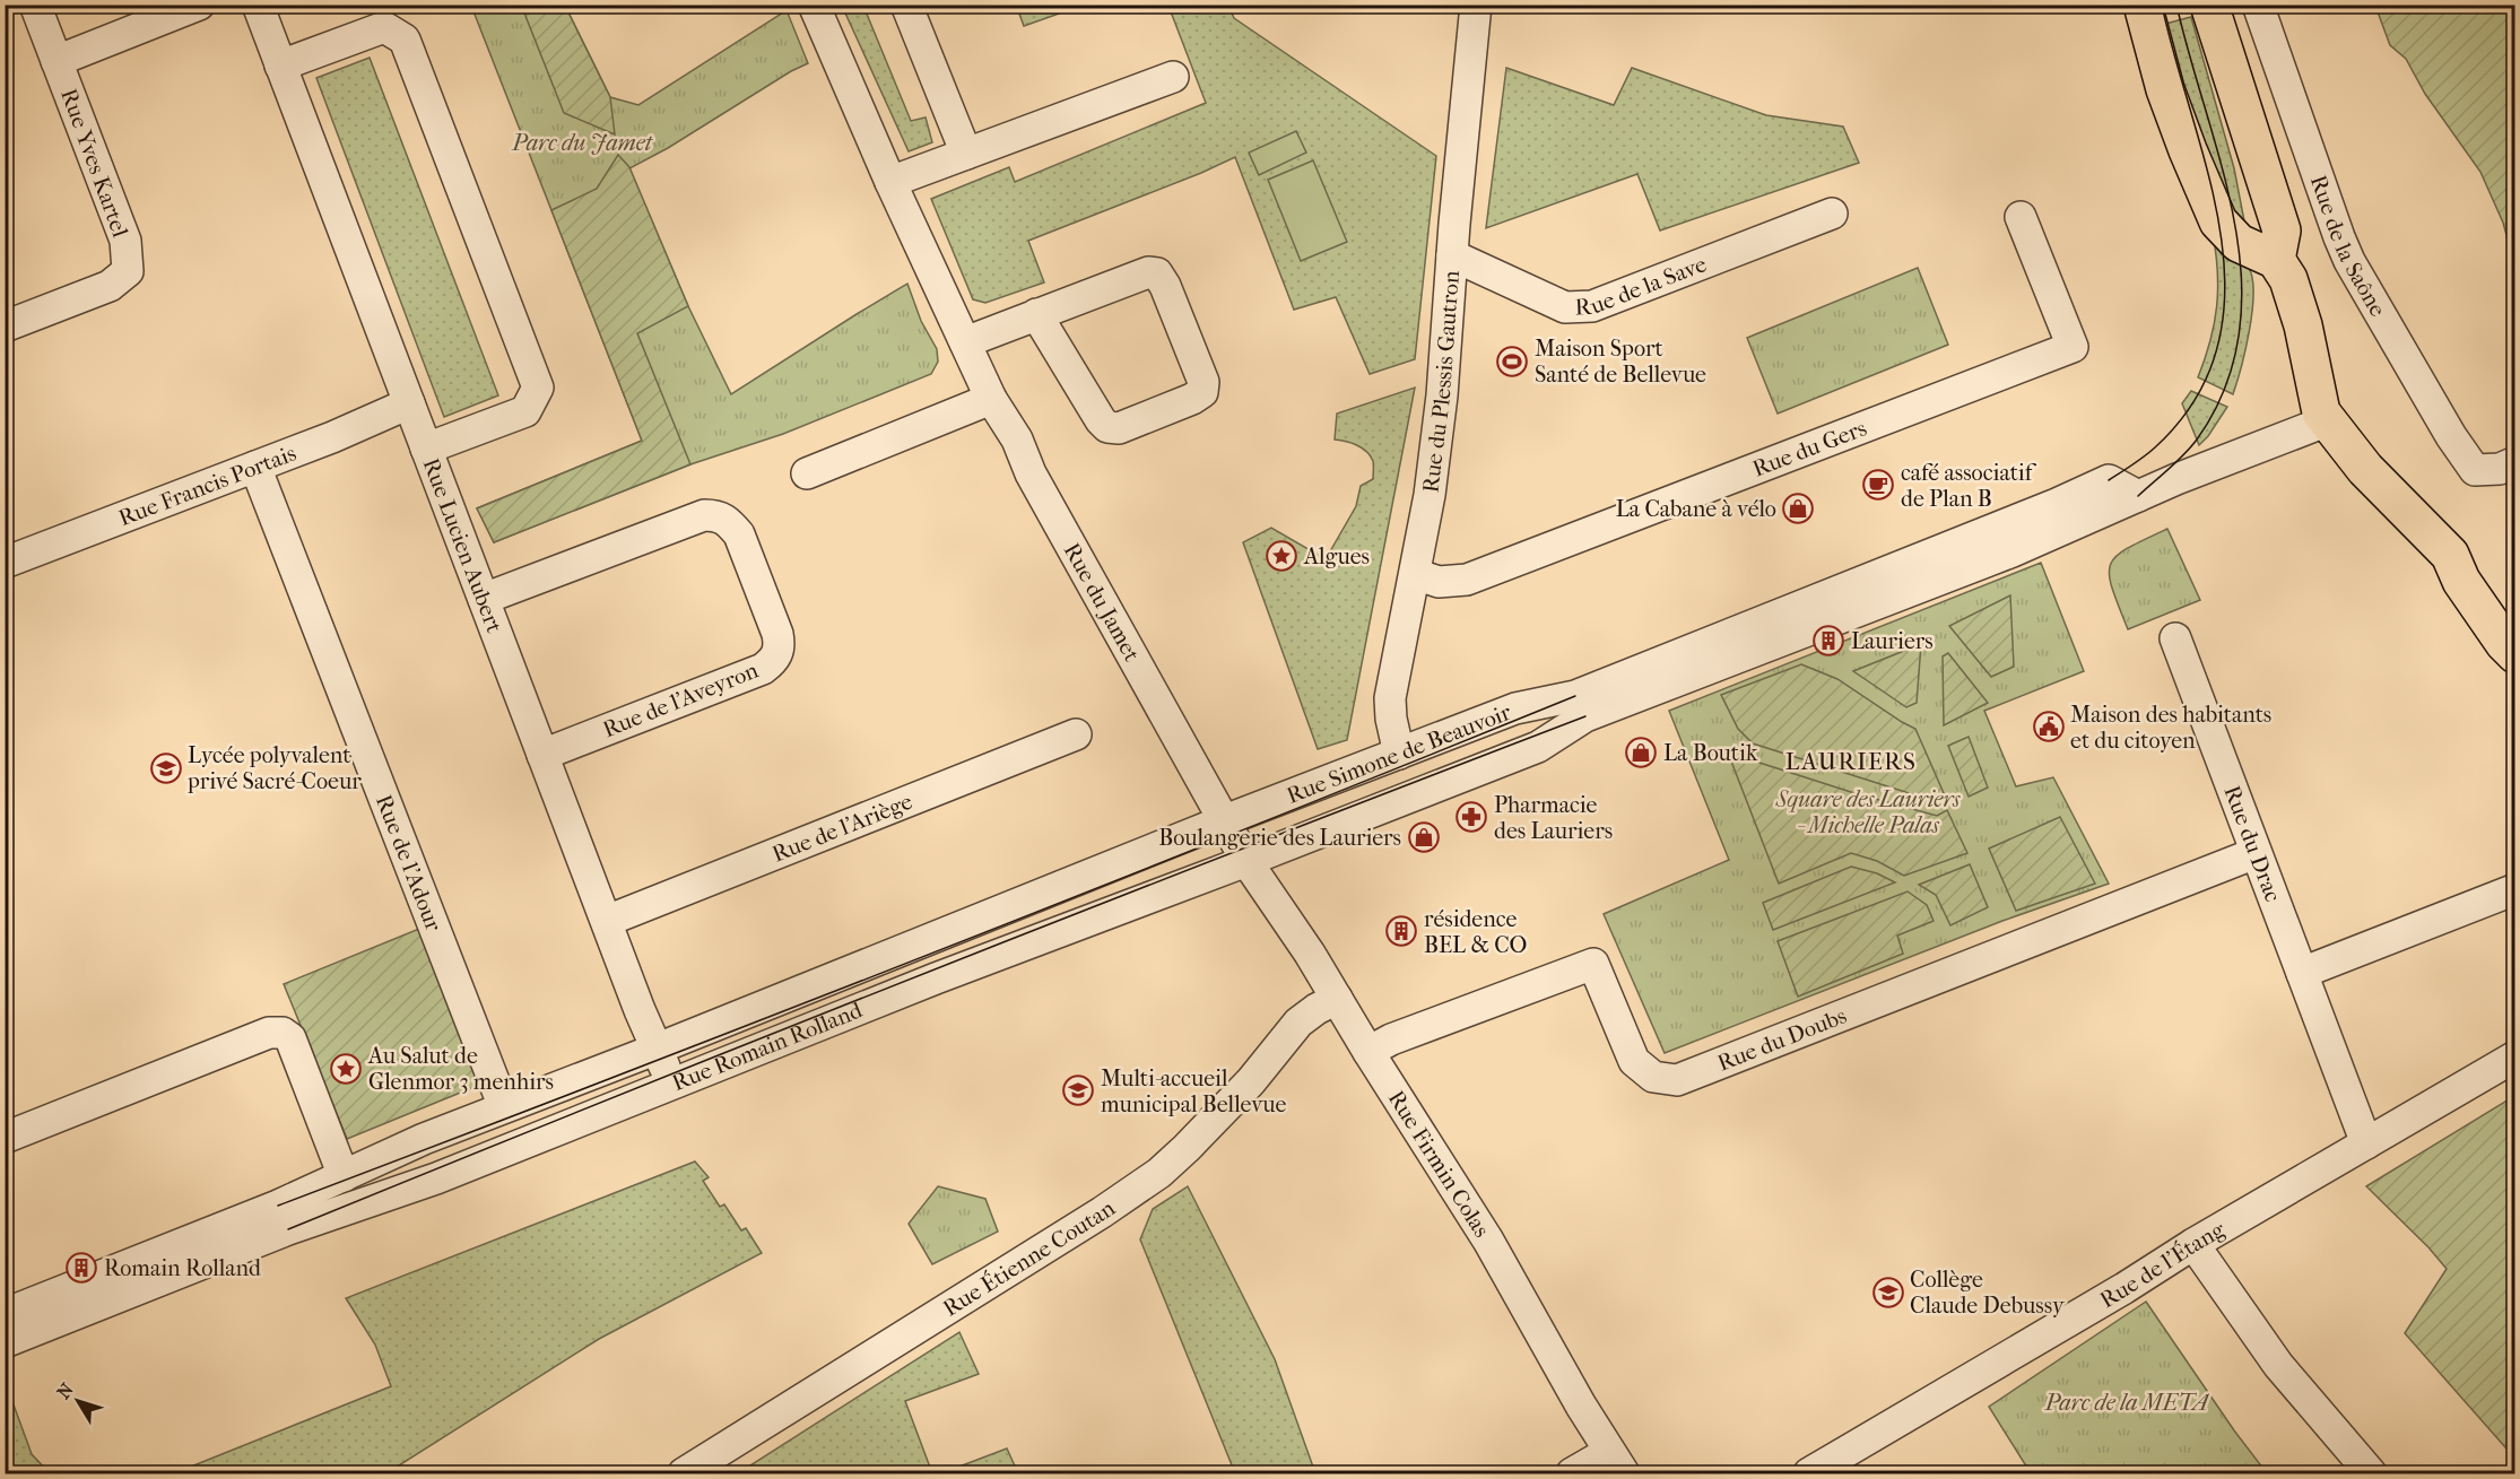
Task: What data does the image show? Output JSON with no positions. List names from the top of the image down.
{
  "streets": {
    "street": [
      "Rue Yves Kartel",
      "Rue de la Saône",
      "Rue de la Save",
      "Rue du Plessis Gautron",
      "Rue du Gers",
      "Rue Francis Portais",
      "Rue Lucien Aubert",
      "Rue du Jamet",
      "Rue de l'Aveyron",
      "Rue Simone de Beauvoir",
      "Rue de l'Ariège",
      "Rue du Drac",
      "Rue de l'Adour",
      "Rue du Doubs",
      "Rue Romain Rolland",
      "Rue Firmin Colas",
      "Rue Étienne Coutan",
      "Rue de l'Étang"
    ]
  },
  "crossings": [
    ["Rue de la Save", "Rue du Plessis Gautron"],
    ["Rue du Plessis Gautron", "Rue du Gers"],
    ["Rue du Plessis Gautron", "Rue Simone de Beauvoir"],
    ["Rue Francis Portais", "Rue Lucien Aubert"],
    ["Rue Francis Portais", "Rue de l'Adour"],
    ["Rue Lucien Aubert", "Rue de l'Aveyron"],
    ["Rue Lucien Aubert", "Rue de l'Ariège"],
    ["Rue Lucien Aubert", "Rue Romain Rolland"],
    ["Rue du Jamet", "Rue Simone de Beauvoir"],
    ["Rue du Jamet", "Rue Romain Rolland"],
    ["Rue du Jamet", "Rue Firmin Colas"],
    ["Rue Simone de Beauvoir", "Rue Romain Rolland"],
    ["Rue Simone de Beauvoir", "Rue Firmin Colas"],
    ["Rue du Drac", "Rue du Doubs"],
    ["Rue du Drac", "Rue de l'Étang"],
    ["Rue de l'Adour", "Rue Romain Rolland"],
    ["Rue du Doubs", "Rue Firmin Colas"],
    ["Rue Romain Rolland", "Rue Firmin Colas"],
    ["Rue Firmin Colas", "Rue Étienne Coutan"]
  ],
  "districts": ["LAURIERS"],
  "parks": ["Parc du Jamet", "Square des Lauriers - Michelle Palas", "Parc de la META"],
  "places": {
    "sports": ["Maison Sport Santé de Bellevue"],
    "cafe": ["café associatif de Plan B"],
    "shop": ["La Cabane à vélo", "La Boutik", "Boulangerie des Lauriers"],
    "place": ["Algues", "Au Salut de Glenmor 3 menhirs"],
    "building": ["Lauriers", "résidence BEL & CO", "Romain Rolland"],
    "public building": ["Maison des habitants et du citoyen"],
    "school or university": ["Lycée polyvalent privé Sacré-Coeur", "Multi-accueil municipal Bellevue", "Collège Claude Debussy"],
    "pharmacy": ["Pharmacie des Lauriers"]
  },
  "north": "top left"
}
